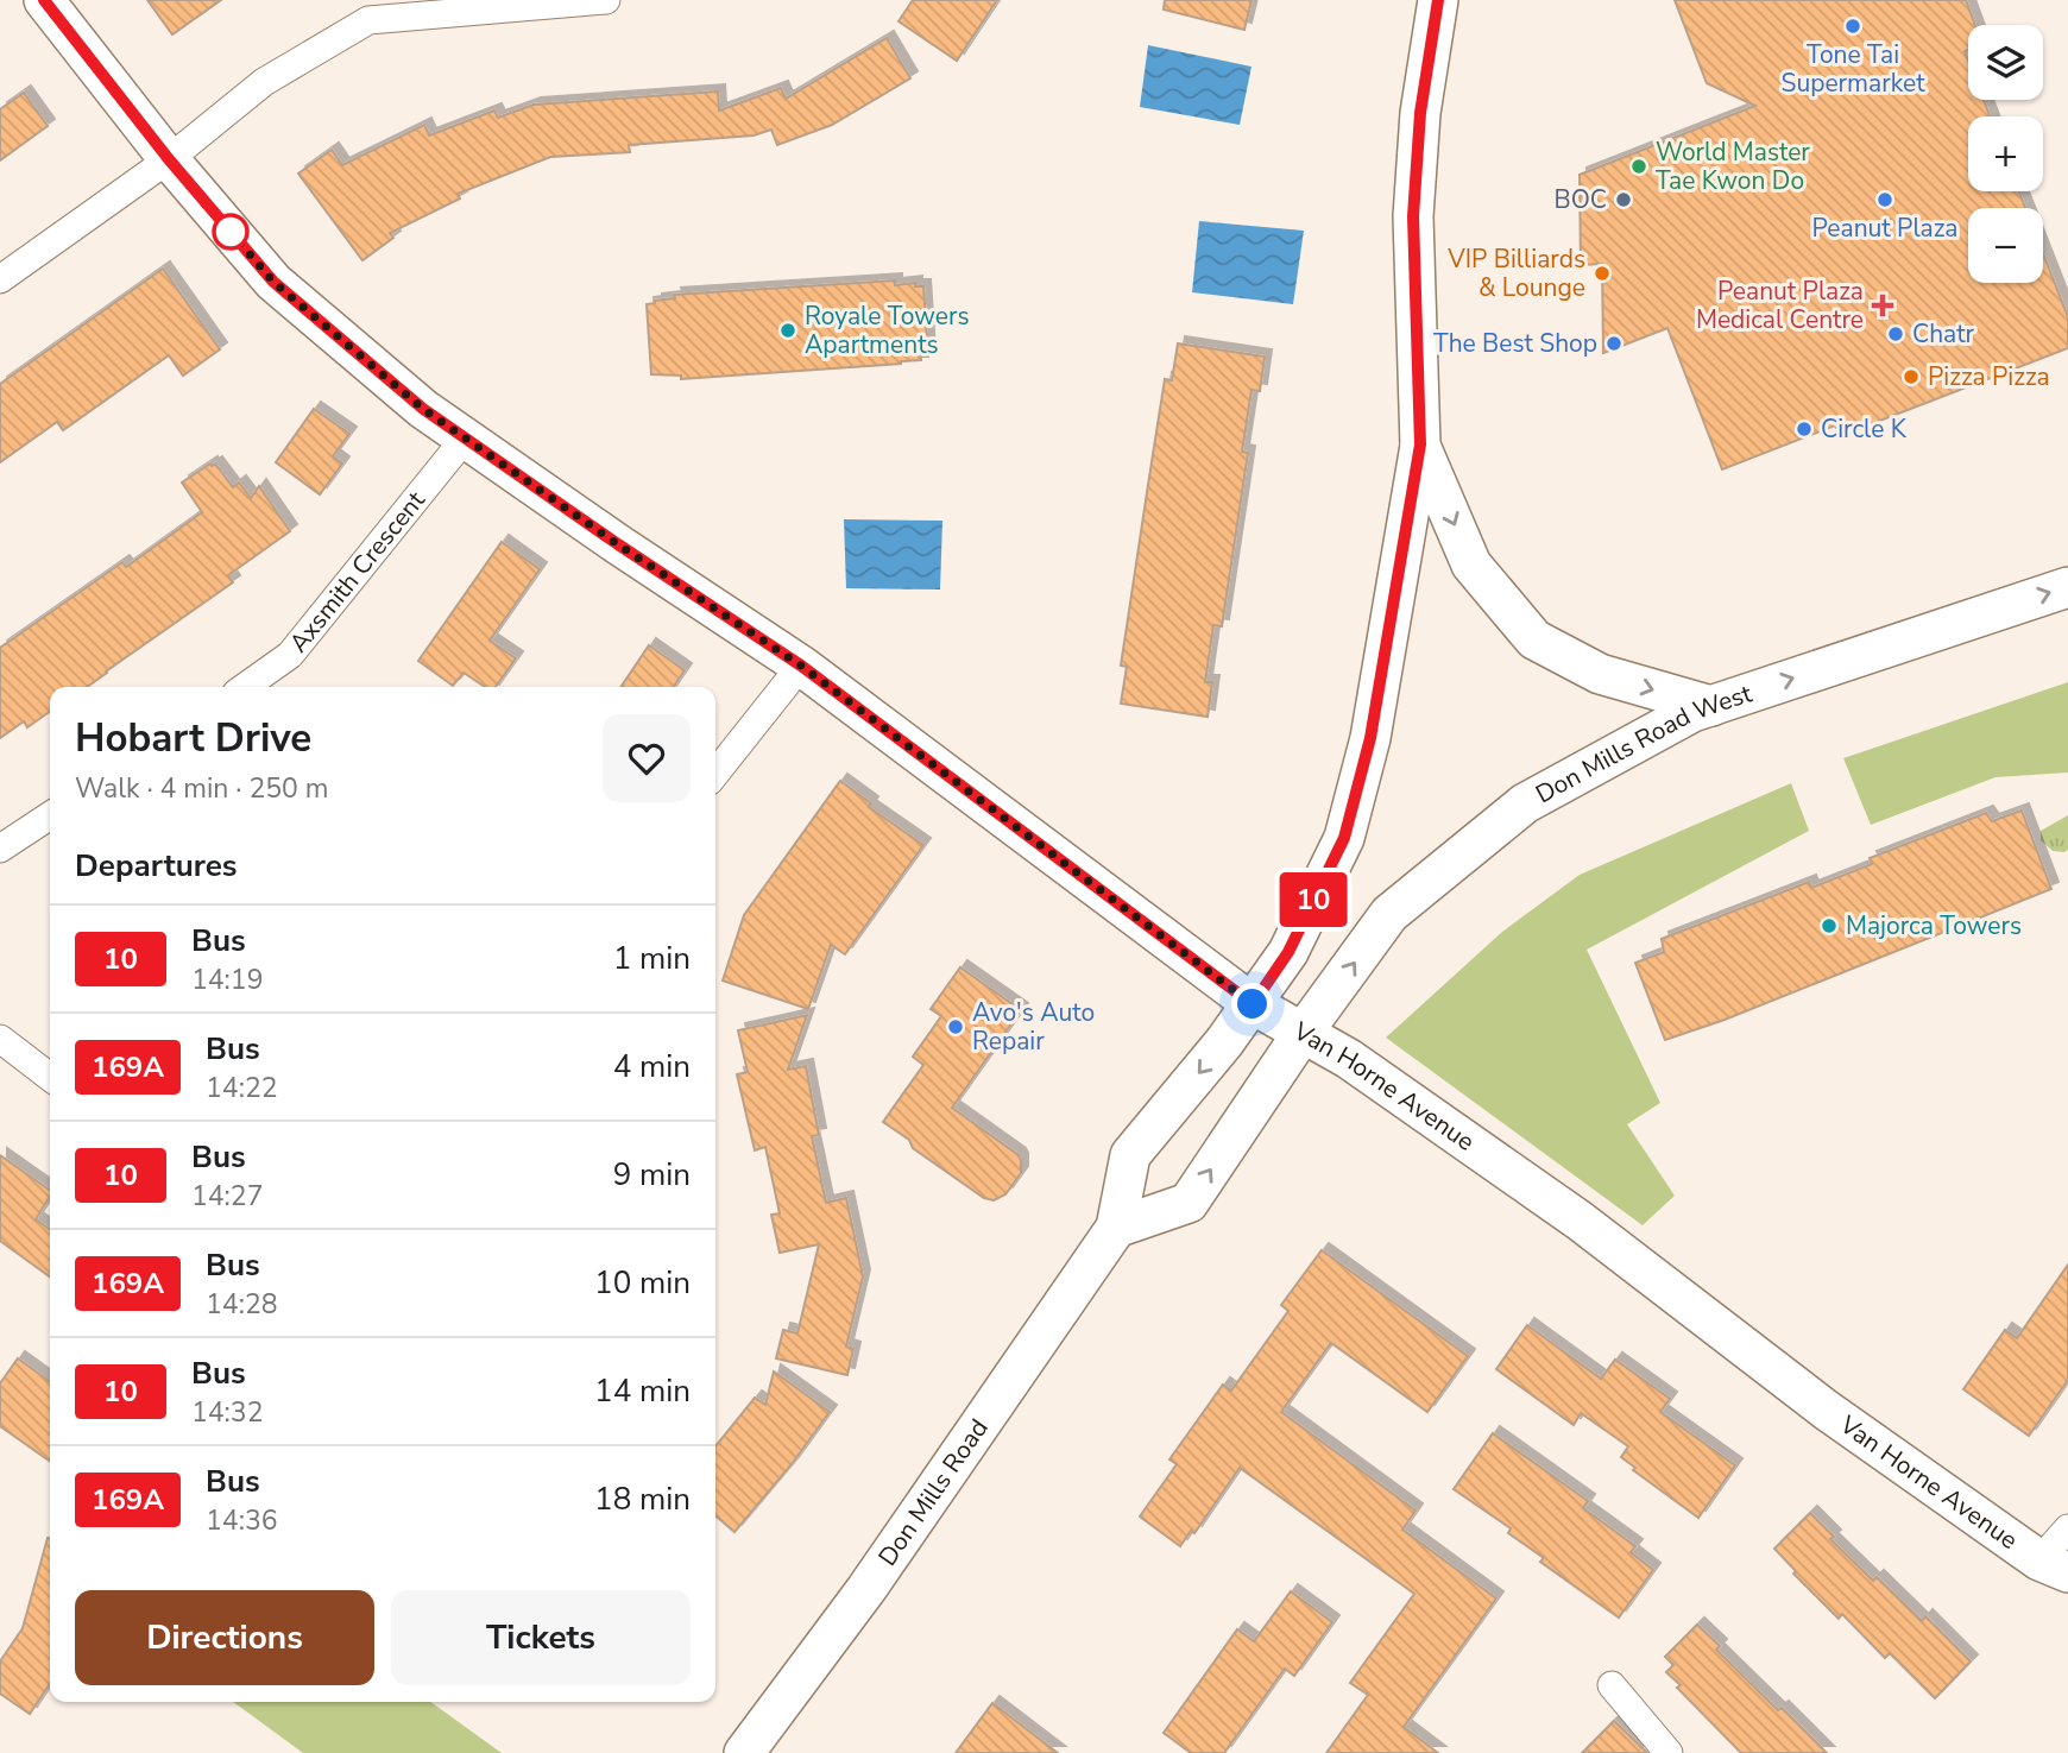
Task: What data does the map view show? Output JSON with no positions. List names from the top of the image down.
{
  "streets": {
    "main road": ["Don Mills Road West", "Van Horne Avenue", "Don Mills Road"],
    "street": ["Axsmith Crescent"]
  },
  "crossings": [
    ["Axsmith Crescent", "Van Horne Avenue"],
    ["Don Mills Road West", "Van Horne Avenue"],
    ["Van Horne Avenue", "Don Mills Road"]
  ],
  "one_way": ["Don Mills Road West"],
  "places": {
    "other": [
      "Tone Tai Supermarket",
      "World Master Tae Kwon Do",
      "BOC",
      "Peanut Plaza",
      "VIP Billiards & Lounge",
      "Royale Towers Apartments",
      "Chatr",
      "The Best Shop",
      "Pizza Pizza",
      "Circle K",
      "Majorca Towers",
      "Avo's Auto Repair"
    ],
    "health": ["Peanut Plaza Medical Centre"]
  },
  "lines": ["bus line 10"],
  "page": {
    "on_map": "10",
    "map_buttons": ["+", "−"],
    "heading": [
      ["Hobart Drive", "Walk · 4 min · 250 m"],
      "Departures"
    ],
    "list": [
      {
        "mark": "10",
        "name": "Bus",
        "note": "14:19",
        "value": "1 min"
      },
      {
        "mark": "169A",
        "name": "Bus",
        "note": "14:22",
        "value": "4 min"
      },
      {
        "mark": "10",
        "name": "Bus",
        "note": "14:27",
        "value": "9 min"
      },
      {
        "mark": "169A",
        "name": "Bus",
        "note": "14:28",
        "value": "10 min"
      },
      {
        "mark": "10",
        "name": "Bus",
        "note": "14:32",
        "value": "14 min"
      },
      {
        "mark": "169A",
        "name": "Bus",
        "note": "14:36",
        "value": "18 min"
      }
    ],
    "buttons": ["Directions", "Tickets"]
  }
}
